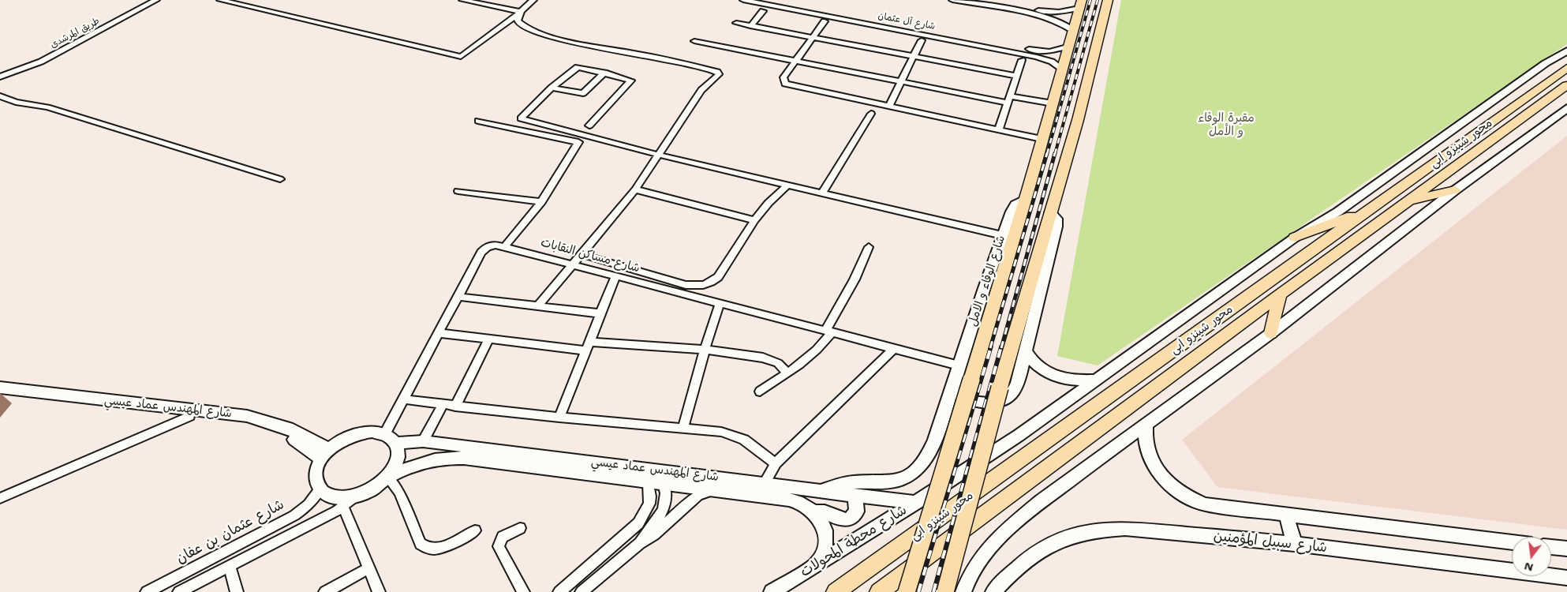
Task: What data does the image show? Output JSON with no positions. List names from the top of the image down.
{
  "streets": {
    "main road": ["محور شينزو ابى"],
    "street": [
      "شارع آل عثمان",
      "طريق المرشدى",
      "شارع مساكن النقابات",
      "شارع الوفاء و الامل",
      "شارع المهندس عماد عيسي",
      "شارع عثمان بن عفان",
      "شارع محطة المحولات",
      "شارع سبيل المؤمنين"
    ]
  },
  "crossings": [
    ["شارع مساكن النقابات", "شارع الوفاء و الامل"],
    ["شارع مساكن النقابات", "شارع المهندس عماد عيسي"],
    ["شارع مساكن النقابات", "شارع عثمان بن عفان"],
    ["شارع الوفاء و الامل", "شارع المهندس عماد عيسي"],
    ["شارع المهندس عماد عيسي", "شارع عثمان بن عفان"],
    ["شارع المهندس عماد عيسي", "شارع محطة المحولات"]
  ],
  "parks": ["مقبرة الوفاء و الأمل"],
  "north": "bottom"
}
